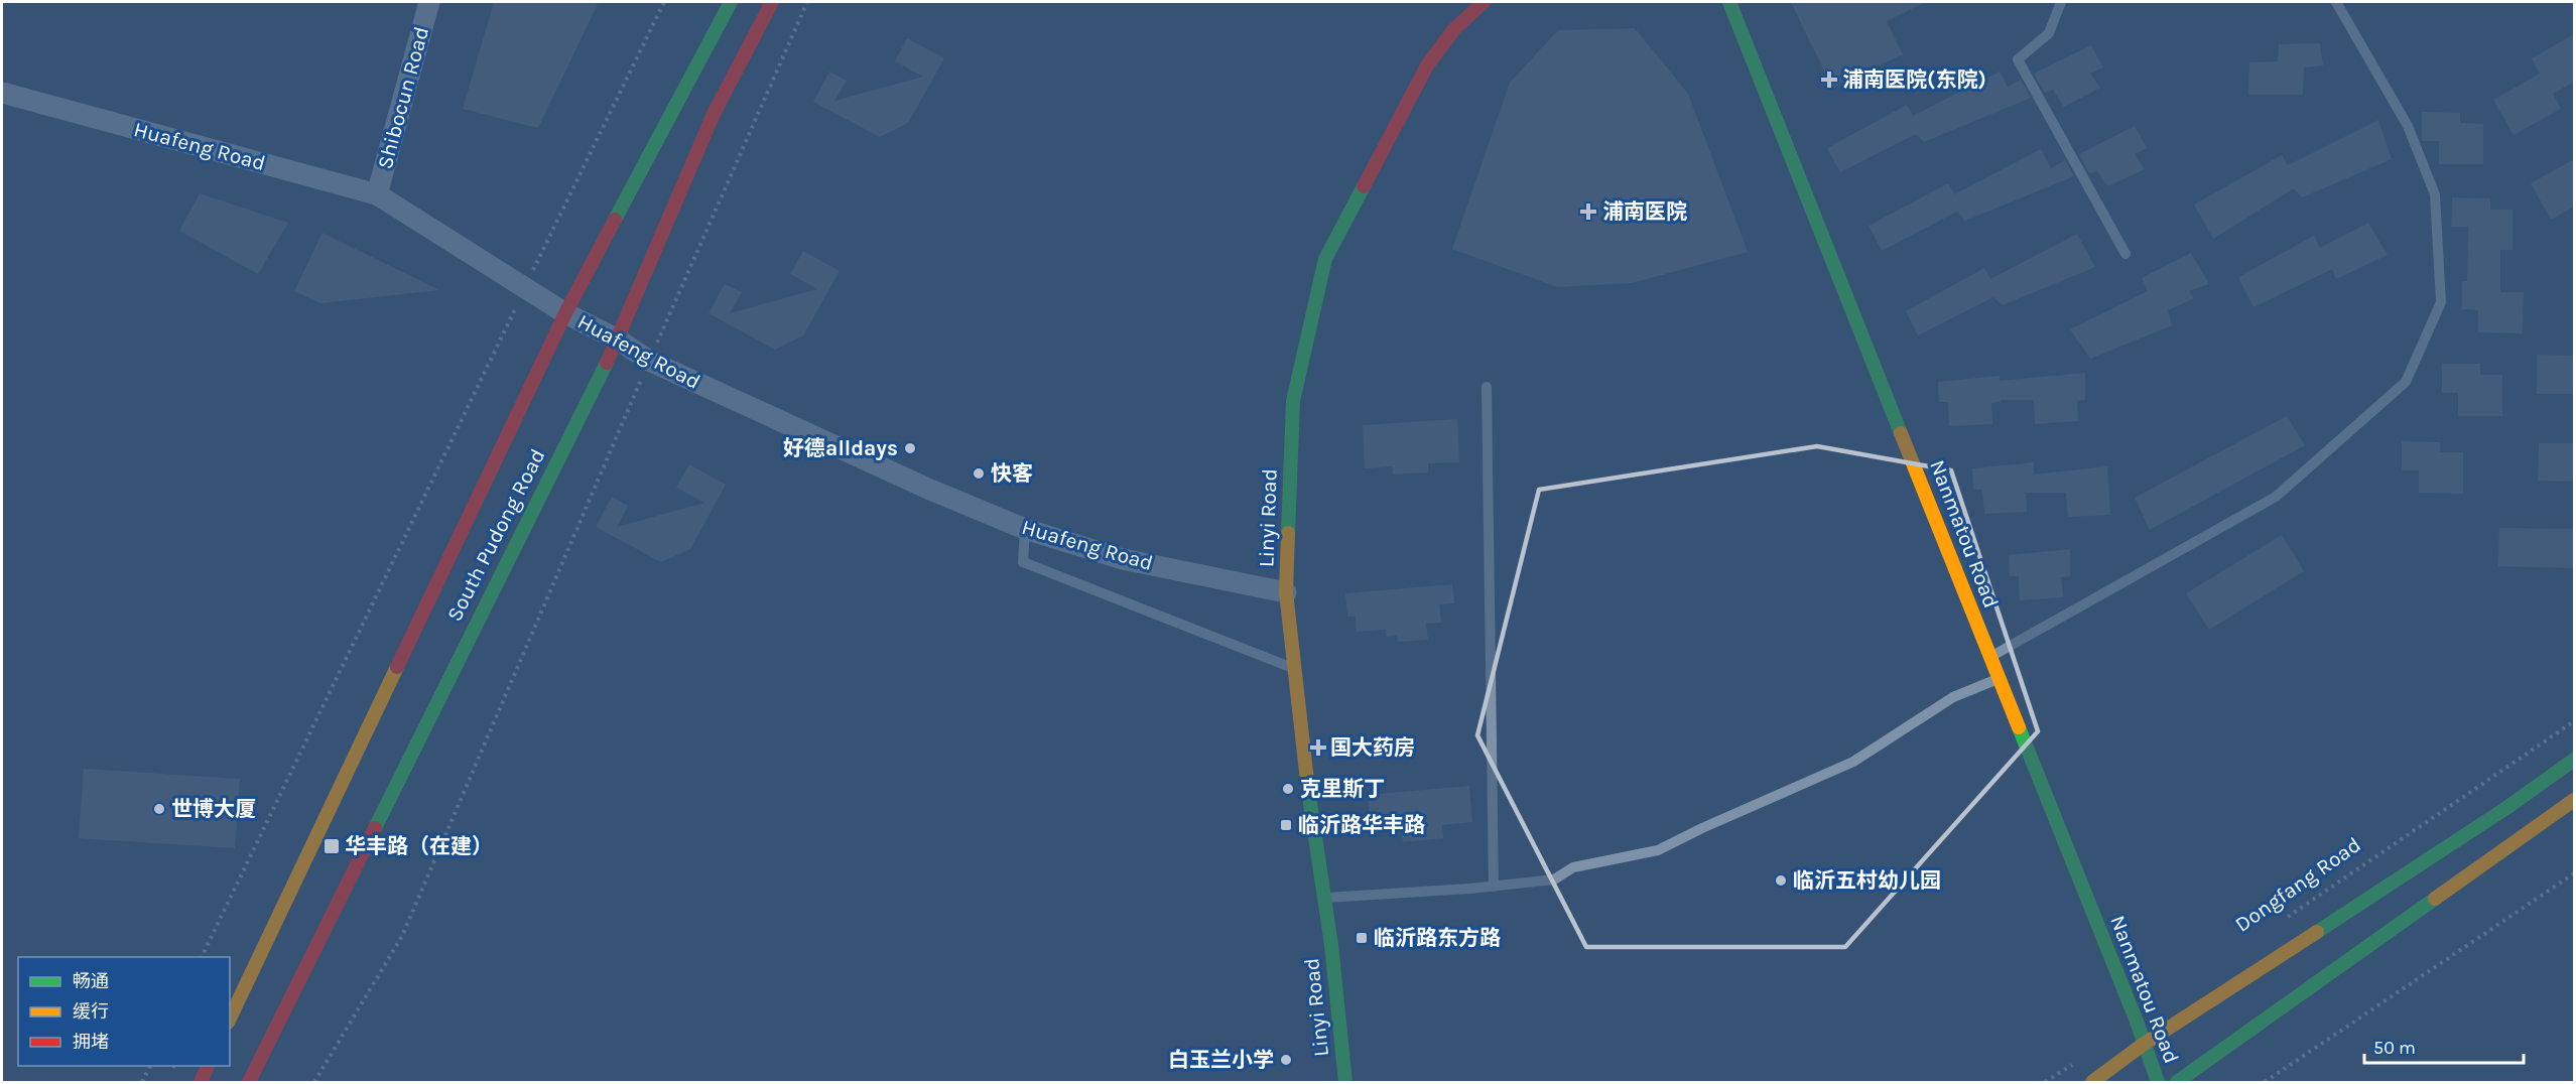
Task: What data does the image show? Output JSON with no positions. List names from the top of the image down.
{
  "streets": {
    "main road": ["Linyi Road", "Nanmatou Road", "South Pudong Road"],
    "street": ["Shibocun Road", "Huafeng Road"],
    "path": ["Dongfang Road"]
  },
  "crossings": [
    ["Shibocun Road", "Huafeng Road"],
    ["Huafeng Road", "Linyi Road"],
    ["Huafeng Road", "South Pudong Road"]
  ],
  "places": {
    "health": ["浦南医院(东院)", "浦南医院", "国大药房"],
    "other": [
      "好德alldays",
      "快客",
      "克里斯丁",
      "世博大厦",
      "临沂五村幼儿园",
      "白玉兰小学"
    ],
    "transit": ["临沂路华丰路", "华丰路（在建）", "临沂路东方路"]
  },
  "legend": ["畅通", "缓行", "拥堵"],
  "scale_bar": "50 m"
}
